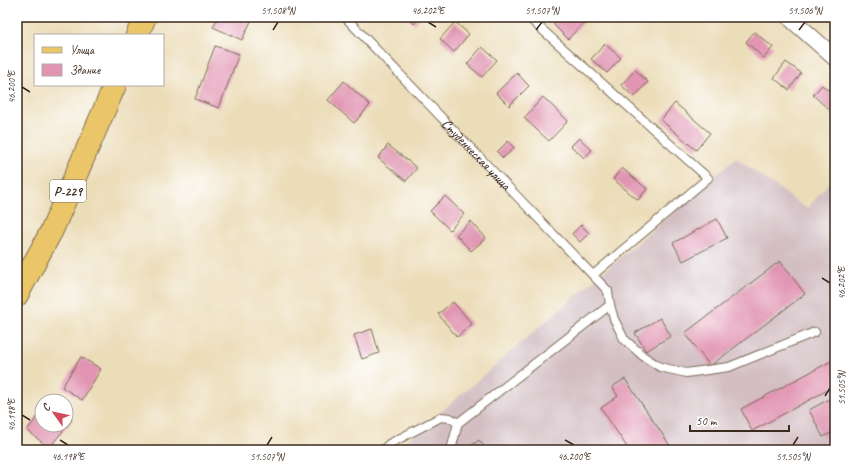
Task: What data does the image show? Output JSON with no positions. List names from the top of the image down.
{
  "streets": {
    "main road": ["Р-229"],
    "lane": ["Студенческая улица"]
  },
  "legend": ["Улица", "Здание"],
  "scale_bar": "50 m",
  "north": "top left",
  "coordinates": [
    "51.508°N",
    "46.202°E",
    "51.507°N",
    "51.506°N",
    "46.200°E",
    "51.505°N",
    "46.198°E"
  ]
}
